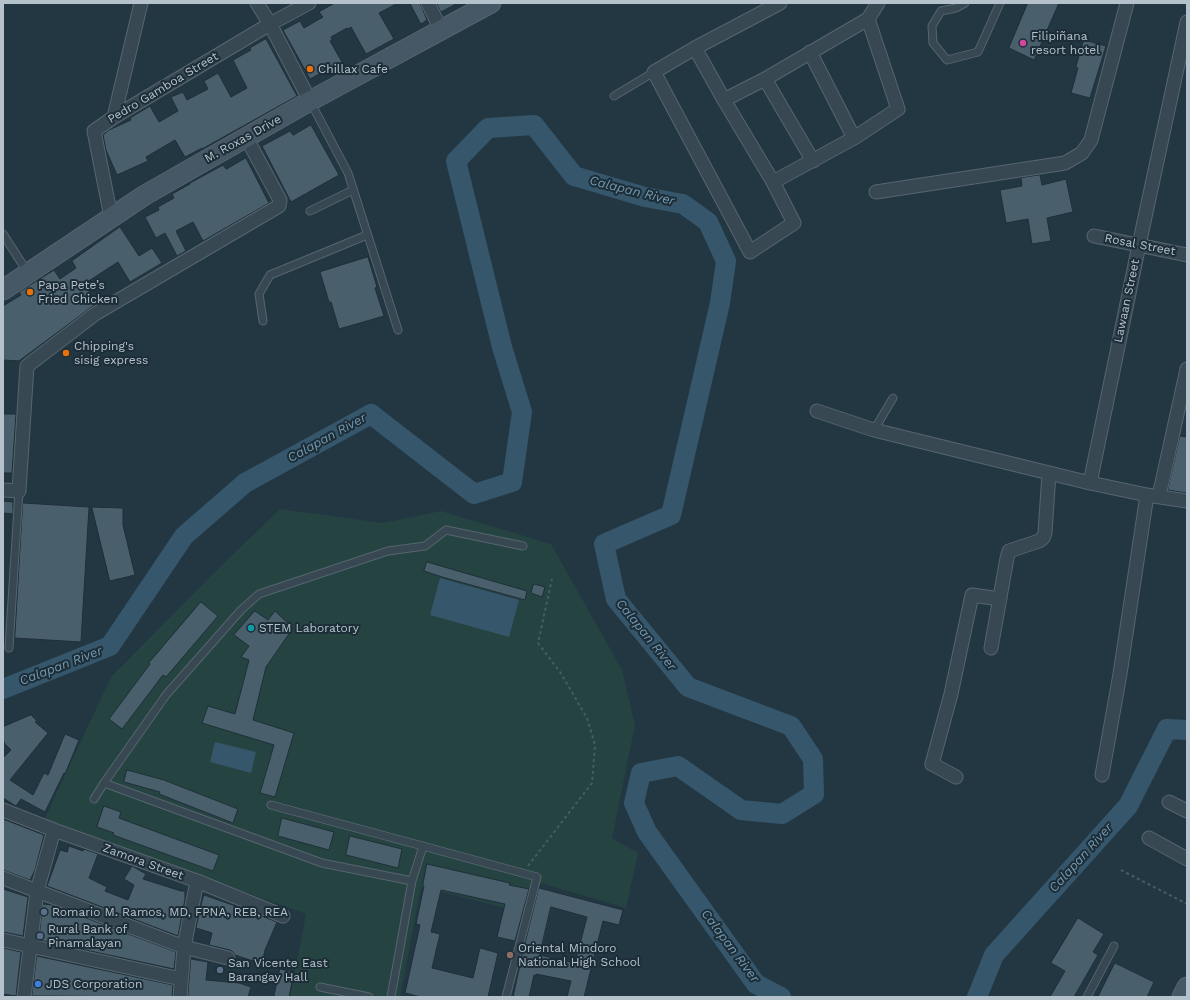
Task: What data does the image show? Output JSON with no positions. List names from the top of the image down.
{
  "streets": {
    "main road": ["M. Roxas Drive"],
    "street": [
      "Pedro Gamboa Street",
      "Rosal Street",
      "Lawaan Street",
      "Zamora Street"
    ]
  },
  "crossings": [
    ["Pedro Gamboa Street", "M. Roxas Drive"],
    ["Rosal Street", "Lawaan Street"]
  ],
  "water": ["Calapan River"],
  "places": [
    "Filipiñana resort hotel",
    "Chillax Cafe",
    "Papa Pete’s Fried Chicken",
    "Chipping's sisig express",
    "STEM Laboratory",
    "Romario M. Ramos, MD, FPNA, REB, REA",
    "Rural Bank of Pinamalayan",
    "Oriental Mindoro National High School",
    "San Vicente East Barangay Hall",
    "JDS Corporation"
  ]
}
